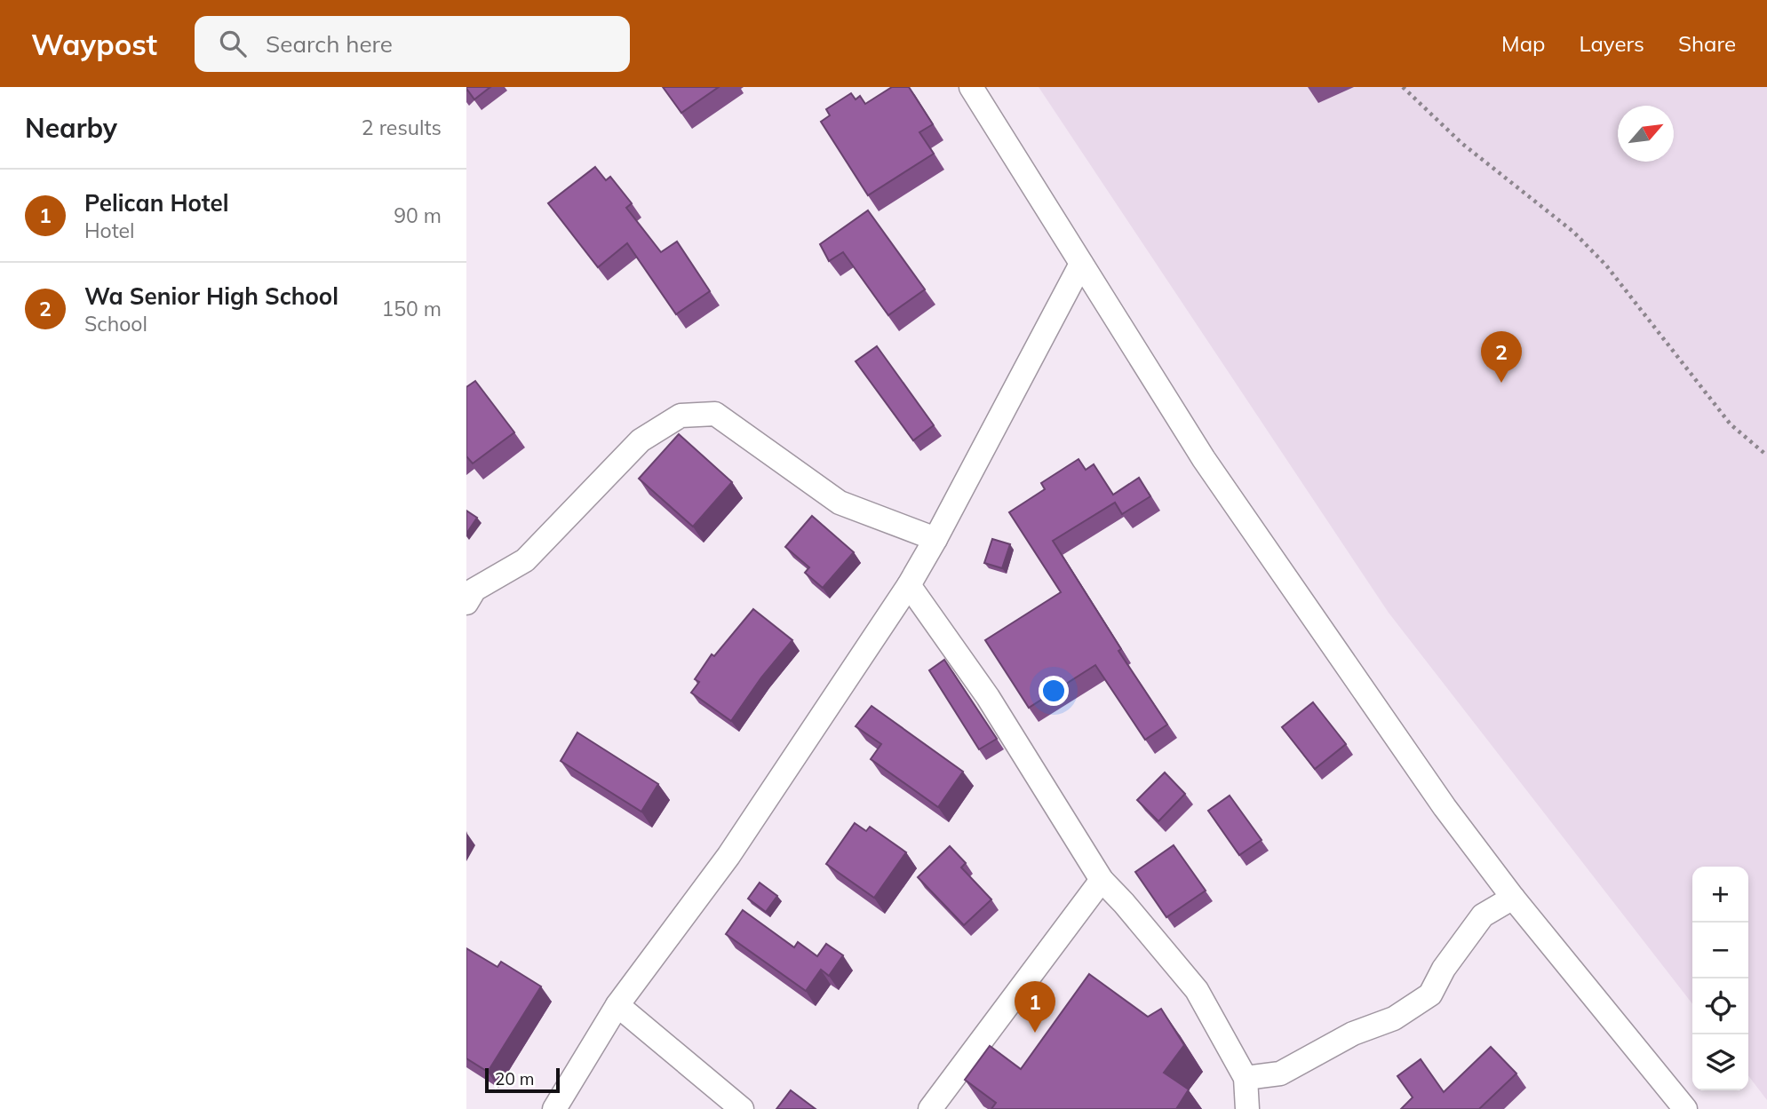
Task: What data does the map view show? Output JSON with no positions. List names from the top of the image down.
{
  "scale_bar": "20 m",
  "north": "top right",
  "page": {
    "header": "Waypost",
    "search": "Search here",
    "nav": ["Map", "Layers", "Share"],
    "heading": ["Nearby", "2 results"],
    "list": [
      {
        "mark": "1",
        "name": "Pelican Hotel",
        "note": "Hotel",
        "value": "90 m"
      },
      {
        "mark": "2",
        "name": "Wa Senior High School",
        "note": "School",
        "value": "150 m"
      }
    ],
    "pins": ["2", "1"],
    "map_buttons": ["+", "−"],
    "scale": "20 m"
  }
}
